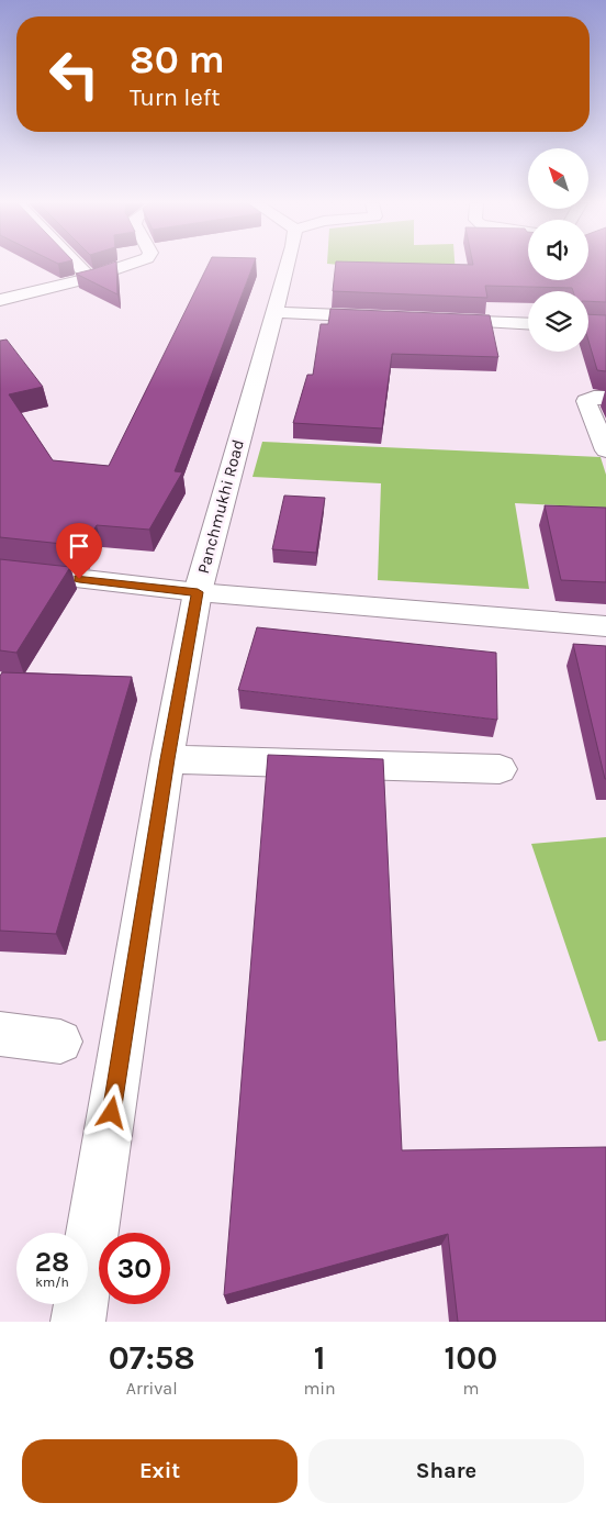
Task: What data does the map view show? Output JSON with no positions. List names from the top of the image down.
{
  "streets": {
    "street": ["Panchmukhi Road"]
  },
  "north": "top left",
  "page": {
    "turn": ["80 m", "Turn left"],
    "speed": "28 km/h",
    "limit": "30",
    "eta": [
      "07:58",
      "Arrival",
      "1",
      "min",
      "100",
      "m"
    ],
    "buttons": ["Exit", "Share"]
  }
}
